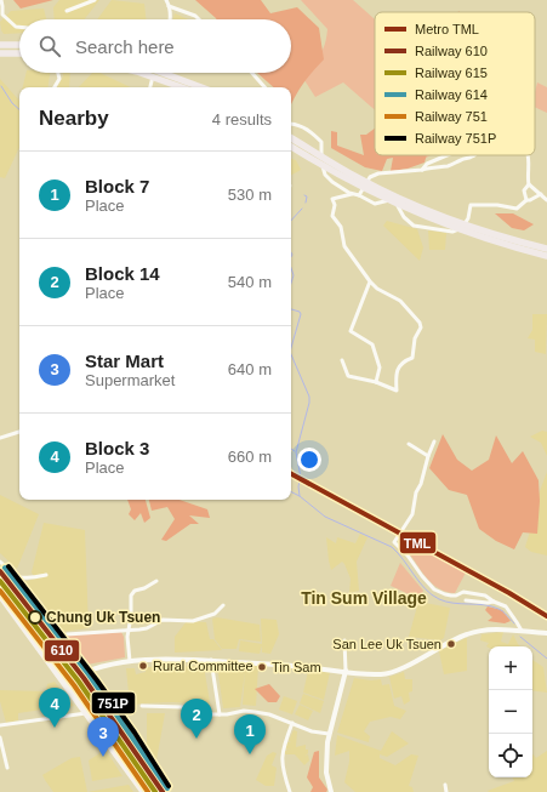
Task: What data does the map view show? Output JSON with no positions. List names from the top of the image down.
{
  "districts": ["Tin Sum Village"],
  "places": [
    "Chung Uk Tsuen",
    "San Lee Uk Tsuen",
    "Rural Committee",
    "Tin Sam"
  ],
  "lines": [
    "metro line TML",
    "rail line 751P",
    "rail line 614",
    "rail line 610",
    "rail line 615",
    "rail line 751"
  ],
  "legend": [
    "Metro TML",
    "Railway 610",
    "Railway 615",
    "Railway 614",
    "Railway 751",
    "Railway 751P"
  ],
  "page": {
    "search": "Search here",
    "heading": ["Nearby", "4 results"],
    "list": [
      {
        "mark": "1",
        "name": "Block 7",
        "note": "Place",
        "value": "530 m"
      },
      {
        "mark": "2",
        "name": "Block 14",
        "note": "Place",
        "value": "540 m"
      },
      {
        "mark": "3",
        "name": "Star Mart",
        "note": "Supermarket",
        "value": "640 m"
      },
      {
        "mark": "4",
        "name": "Block 3",
        "note": "Place",
        "value": "660 m"
      }
    ],
    "map_buttons": ["+", "−"],
    "pins": [
      "4",
      "2",
      "1",
      "3"
    ]
  }
}
